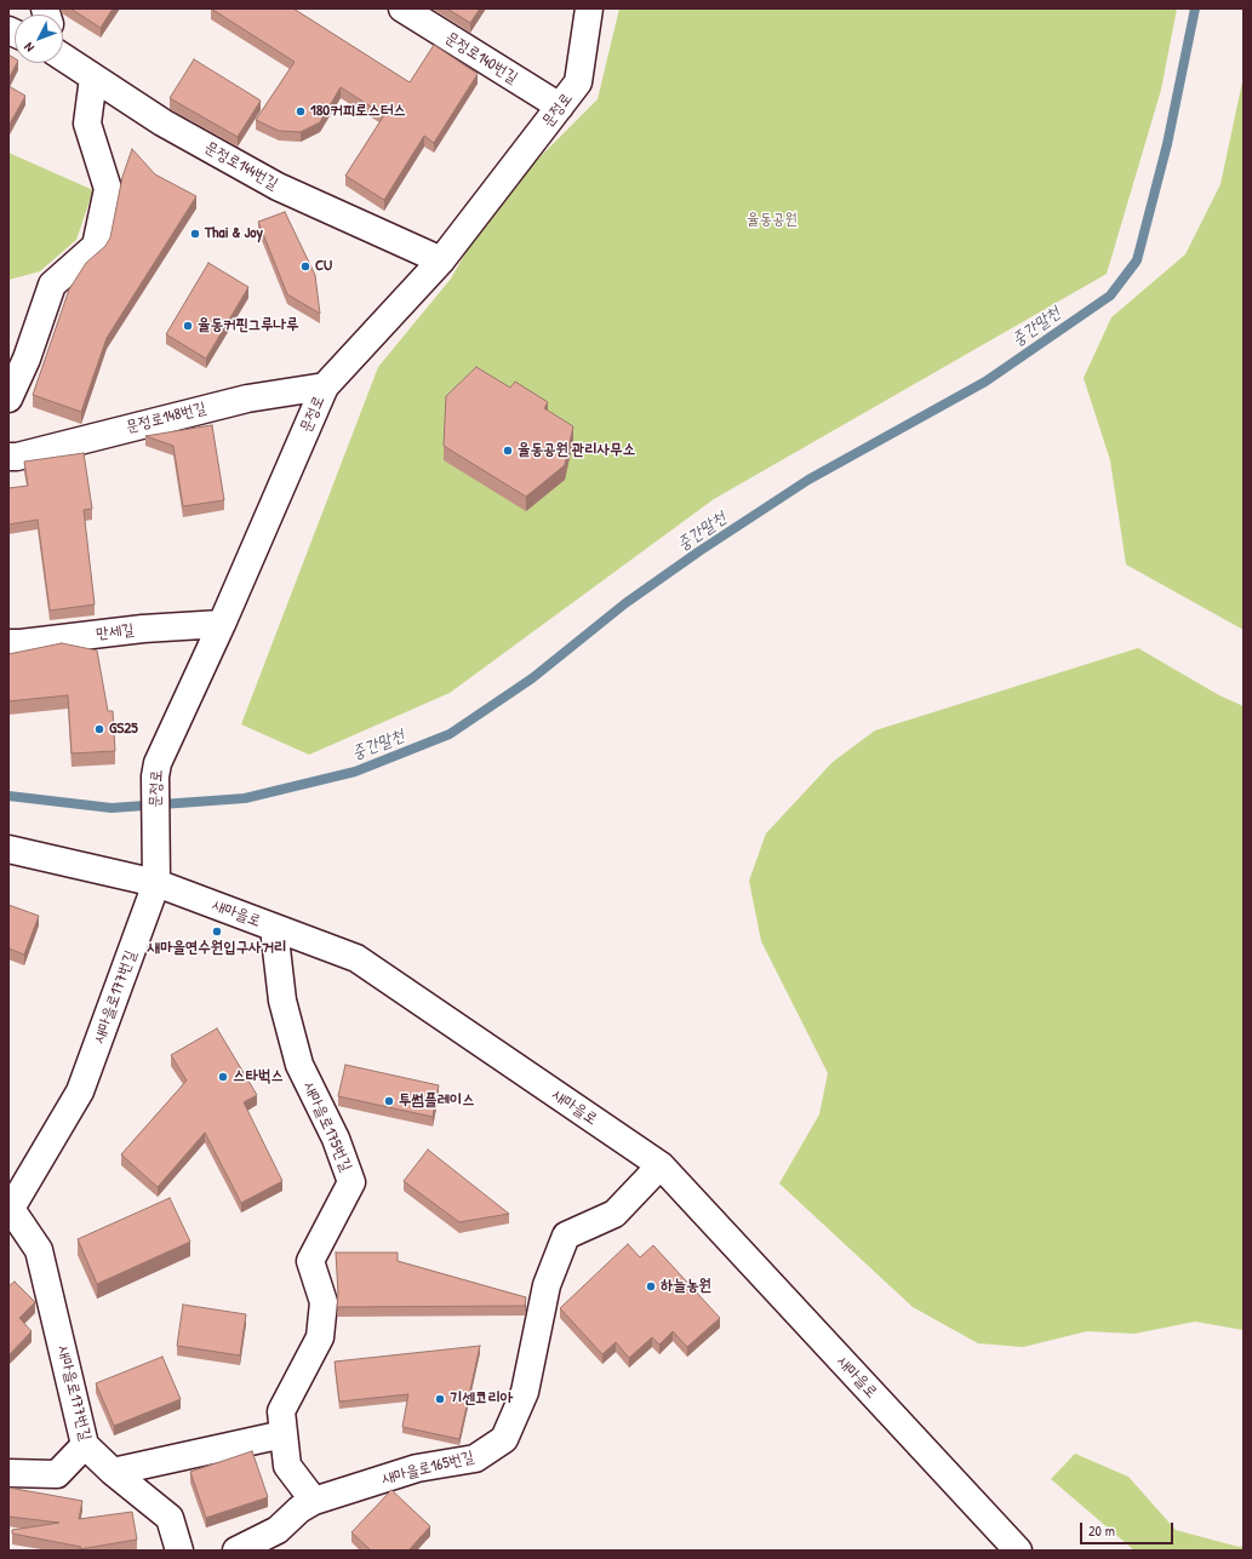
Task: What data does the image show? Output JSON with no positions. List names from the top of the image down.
{
  "streets": {
    "street": [
      "문정로140번길",
      "문정로",
      "문정로144번길",
      "문정로148번길",
      "만세길",
      "새마을로",
      "새마을로177번길",
      "새마을로175번길",
      "새마을로165번길"
    ]
  },
  "crossings": [
    ["문정로140번길", "문정로"],
    ["문정로", "문정로144번길"],
    ["문정로", "문정로148번길"],
    ["문정로", "만세길"],
    ["문정로", "새마을로"],
    ["문정로", "새마을로177번길"],
    ["새마을로", "새마을로177번길"],
    ["새마을로", "새마을로175번길"],
    ["새마을로", "새마을로165번길"],
    ["새마을로175번길", "새마을로165번길"]
  ],
  "water": ["중간말천"],
  "parks": ["율동공원"],
  "places": [
    "180커피로스터스",
    "Thai & Joy",
    "CU",
    "율동커핀그루나루",
    "율동공원 관리사무소",
    "GS25",
    "새마을연수원입구사거리",
    "스타벅스",
    "투썸플레이스",
    "하늘농원",
    "기센코리아"
  ],
  "scale_bar": "20 m",
  "north": "bottom left"
}
